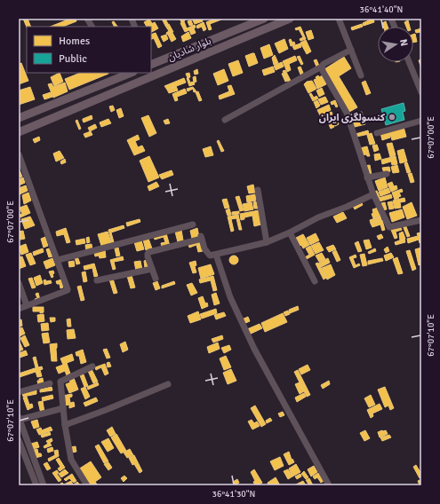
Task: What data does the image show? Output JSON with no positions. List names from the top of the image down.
{
  "streets": {
    "main road": ["بلوار شادیان"]
  },
  "places": ["کنسولگری ایران"],
  "legend": ["Homes", "Public"],
  "north": "right",
  "coordinates": [
    "36°41'40\"N",
    "67°07'00\"E",
    "67°07'10\"E",
    "36°41'30\"N"
  ]
}
